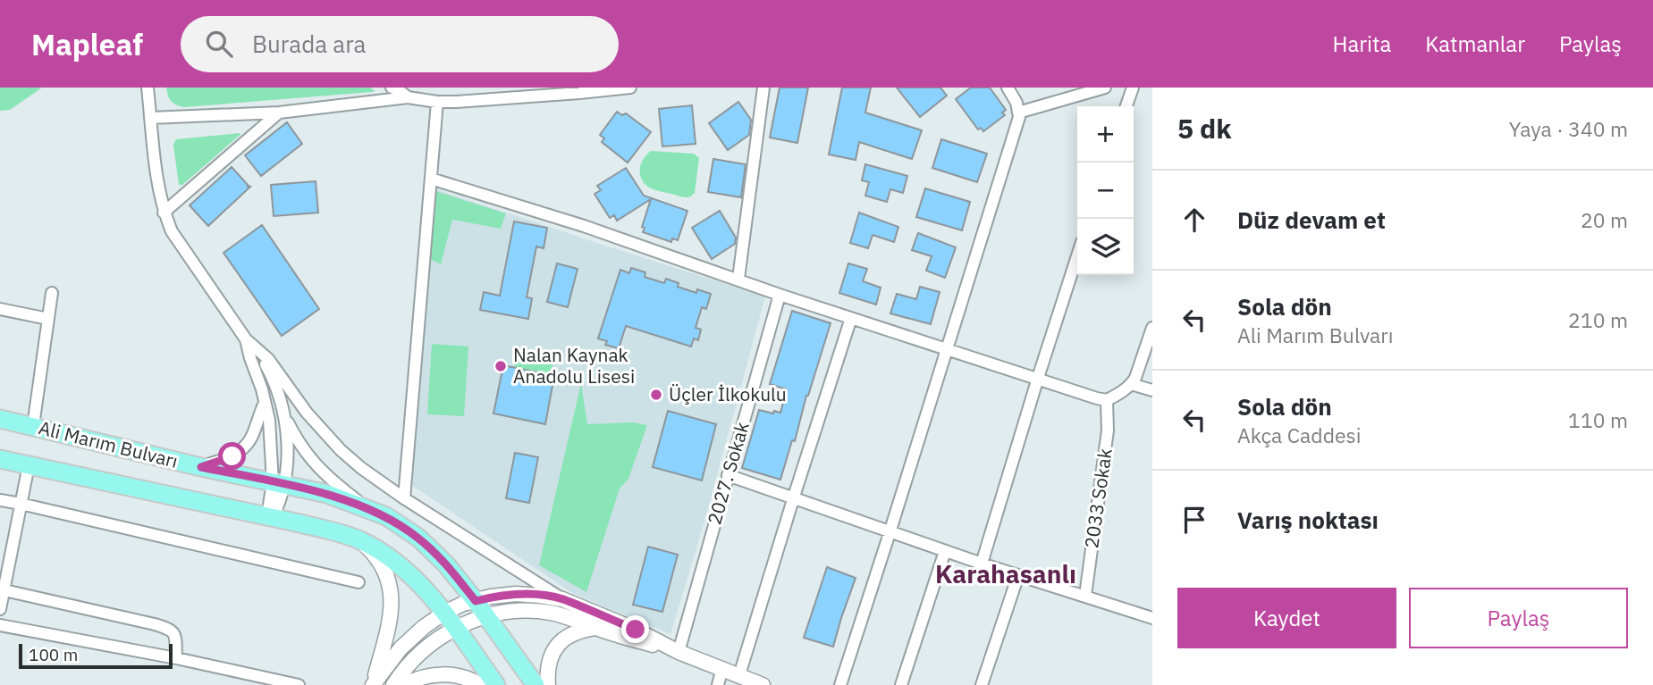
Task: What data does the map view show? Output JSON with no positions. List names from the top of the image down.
{
  "streets": {
    "main road": ["Ali Marım Bulvarı"],
    "street": ["2027. Sokak", "2033 Sokak"]
  },
  "districts": ["Karahasanlı"],
  "places": ["Nalan Kaynak Anadolu Lisesi", "Üçler İlkokulu"],
  "scale_bar": "100 m",
  "page": {
    "header": "Mapleaf",
    "search": "Burada ara",
    "nav": ["Harita", "Katmanlar", "Paylaş"],
    "heading": ["5 dk", "Yaya · 340 m"],
    "map_buttons": ["+", "−"],
    "list": [
      ["Düz devam et", "20 m"],
      ["Sola dön", "Ali Marım Bulvarı", "210 m"],
      ["Sola dön", "Akça Caddesi", "110 m"],
      "Varış noktası"
    ],
    "buttons": ["Kaydet", "Paylaş"],
    "scale": "100 m"
  }
}
